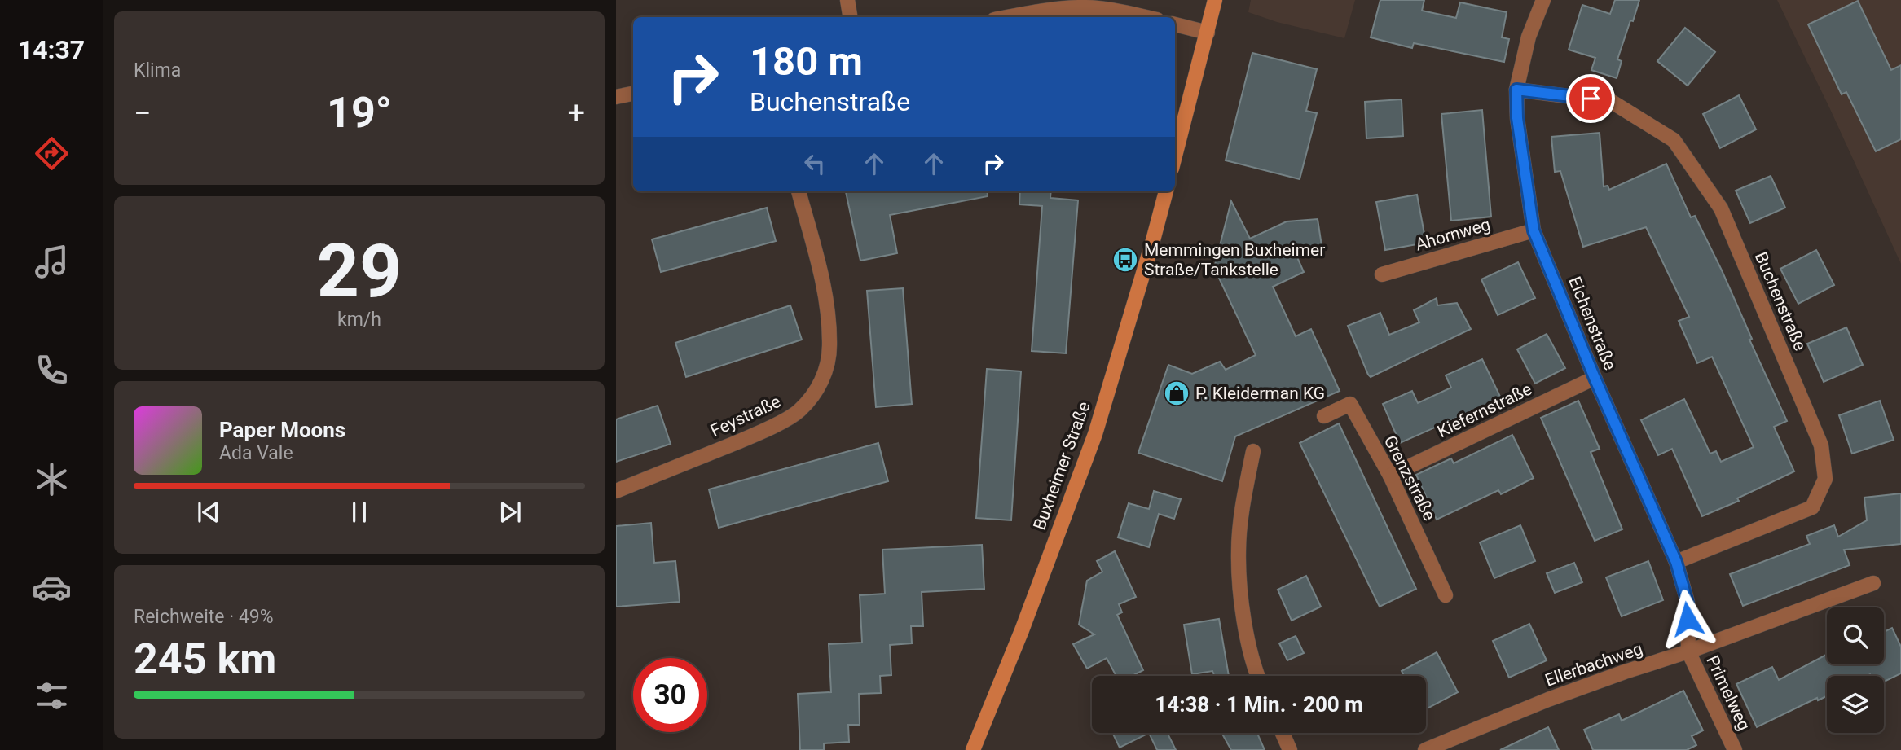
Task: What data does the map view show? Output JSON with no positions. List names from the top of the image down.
{
  "streets": {
    "main road": ["Buxheimer Straße"],
    "street": [
      "Ahornweg",
      "Buchenstraße",
      "Eichenstraße",
      "Kiefernstraße",
      "Feystraße",
      "Grenzstraße",
      "Ellerbachweg",
      "Primelweg"
    ]
  },
  "crossings": [
    ["Ahornweg", "Eichenstraße"],
    ["Buchenstraße", "Eichenstraße"],
    ["Eichenstraße", "Kiefernstraße"],
    ["Eichenstraße", "Ellerbachweg"],
    ["Eichenstraße", "Primelweg"],
    ["Kiefernstraße", "Grenzstraße"],
    ["Ellerbachweg", "Primelweg"]
  ],
  "places": {
    "bus stop": ["Memmingen Buxheimer Straße/Tankstelle"],
    "shop": ["P. Kleiderman KG"]
  },
  "page": {
    "tabs": "14:37",
    "tile": [
      "Klima",
      ["29", "km/h"],
      ["Reichweite · 49%", "245 km"]
    ],
    "turn": ["180 m", "Buchenstraße"],
    "heat": ["−", "19°", "+"],
    "song": ["Paper Moons", "Ada Vale"],
    "limit": "30",
    "trip": "14:38 · 1 Min. · 200 m"
  }
}
